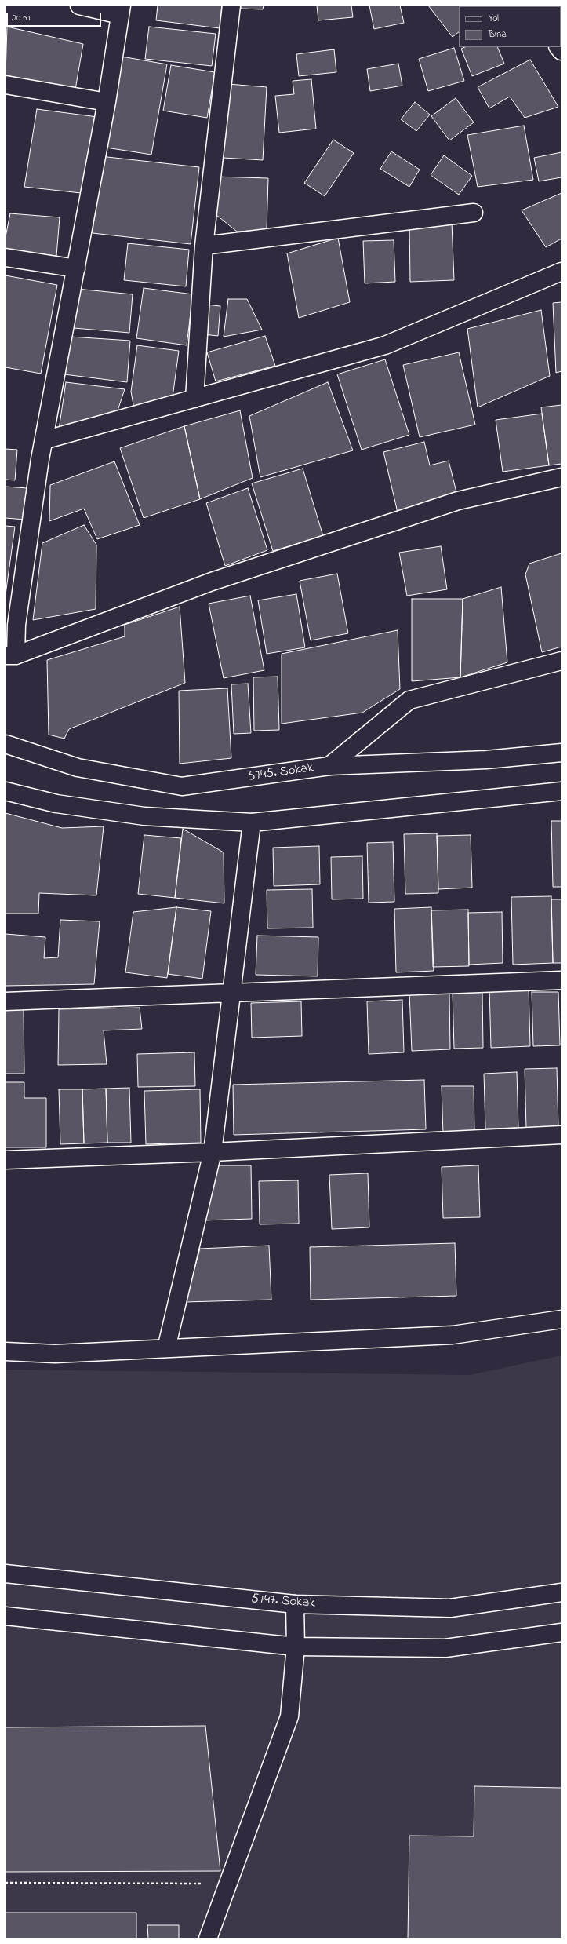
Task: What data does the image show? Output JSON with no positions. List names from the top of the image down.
{
  "streets": {
    "street": ["5745. Sokak", "5747. Sokak"]
  },
  "legend": ["Yol", "Bina"],
  "scale_bar": "20 m"
}
